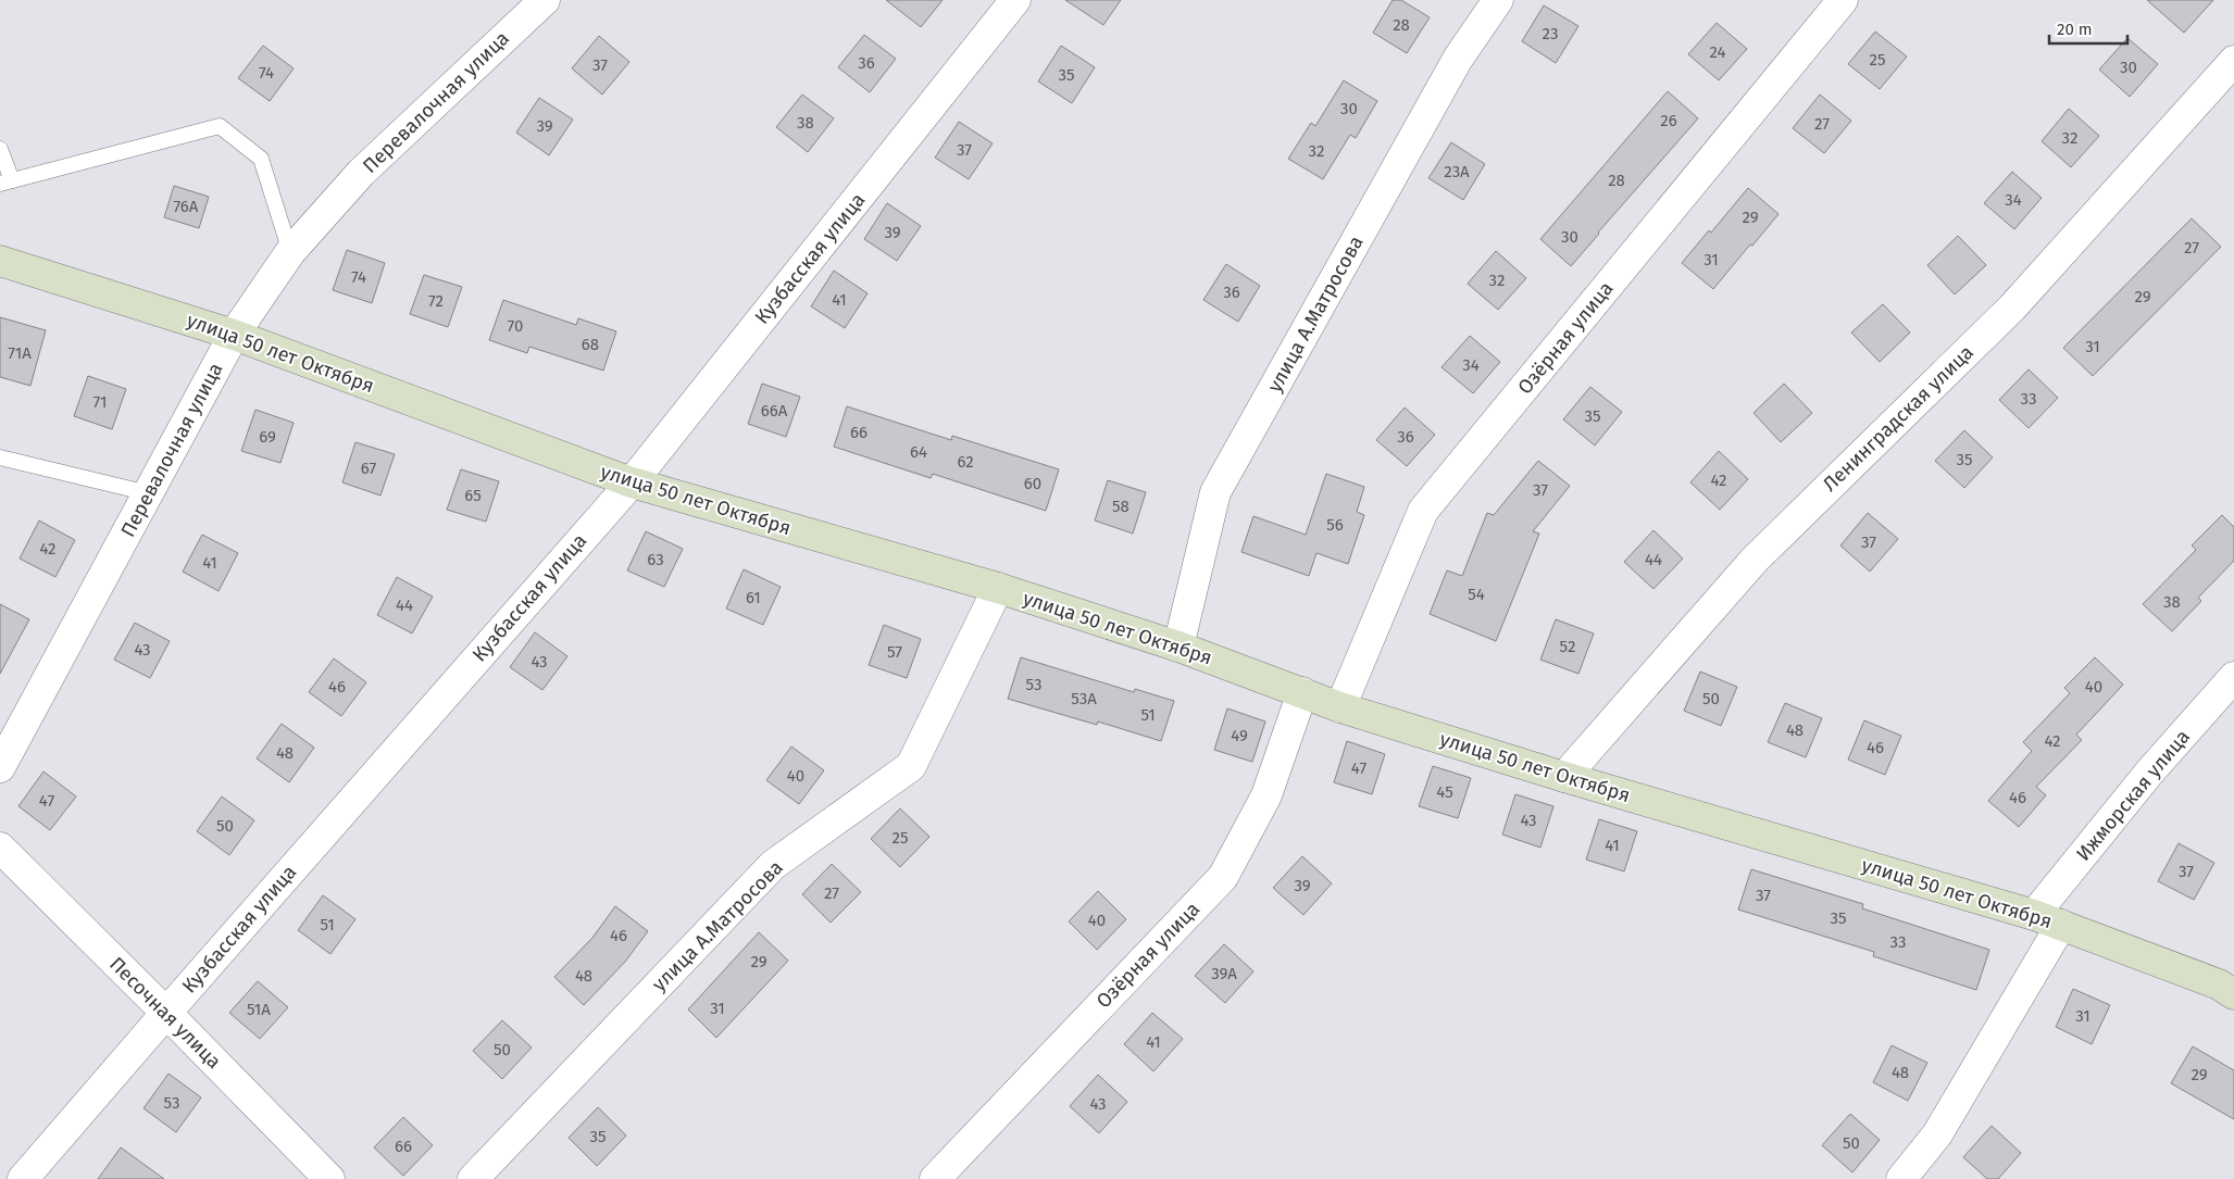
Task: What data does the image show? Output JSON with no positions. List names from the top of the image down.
{
  "streets": {
    "main road": ["улица 50 лет Октября"],
    "street": [
      "Перевалочная улица",
      "Кузбасская улица",
      "улица А.Матросова",
      "Озёрная улица",
      "Ленинградская улица",
      "Ижморская улица",
      "Песочная улица"
    ]
  },
  "crossings": [
    ["Перевалочная улица", "улица 50 лет Октября"],
    ["Кузбасская улица", "улица 50 лет Октября"],
    ["Кузбасская улица", "Песочная улица"],
    ["улица А.Матросова", "улица 50 лет Октября"],
    ["Озёрная улица", "улица 50 лет Октября"],
    ["улица 50 лет Октября", "Ленинградская улица"],
    ["улица 50 лет Октября", "Ижморская улица"]
  ],
  "house_numbers": [
    "28",
    "23",
    "24",
    "25",
    "36",
    "37",
    "30",
    "74",
    "35",
    "30",
    "26",
    "38",
    "27",
    "39",
    "32",
    "37",
    "32",
    "23А",
    "28",
    "34",
    "76А",
    "29",
    "39",
    "30",
    "27",
    "31",
    "74",
    "32",
    "36",
    "29",
    "41",
    "72",
    "70",
    "68",
    "31",
    "71А",
    "34",
    "33",
    "71",
    "66А",
    "35",
    "66",
    "69",
    "36",
    "64",
    "35",
    "62",
    "67",
    "42",
    "60",
    "37",
    "65",
    "58",
    "56",
    "37",
    "42",
    "63",
    "44",
    "41",
    "54",
    "61",
    "38",
    "44",
    "52",
    "43",
    "57",
    "43",
    "53",
    "46",
    "40",
    "53А",
    "50",
    "51",
    "48",
    "49",
    "42",
    "46",
    "48",
    "47",
    "40",
    "45",
    "46",
    "47",
    "43",
    "50",
    "25",
    "41",
    "37",
    "39",
    "27",
    "37",
    "35",
    "40",
    "51",
    "46",
    "33",
    "29",
    "39А",
    "48",
    "31",
    "51А",
    "31",
    "41",
    "50",
    "48",
    "29",
    "53",
    "43",
    "35",
    "50",
    "66"
  ],
  "scale_bar": "20 m"
}
